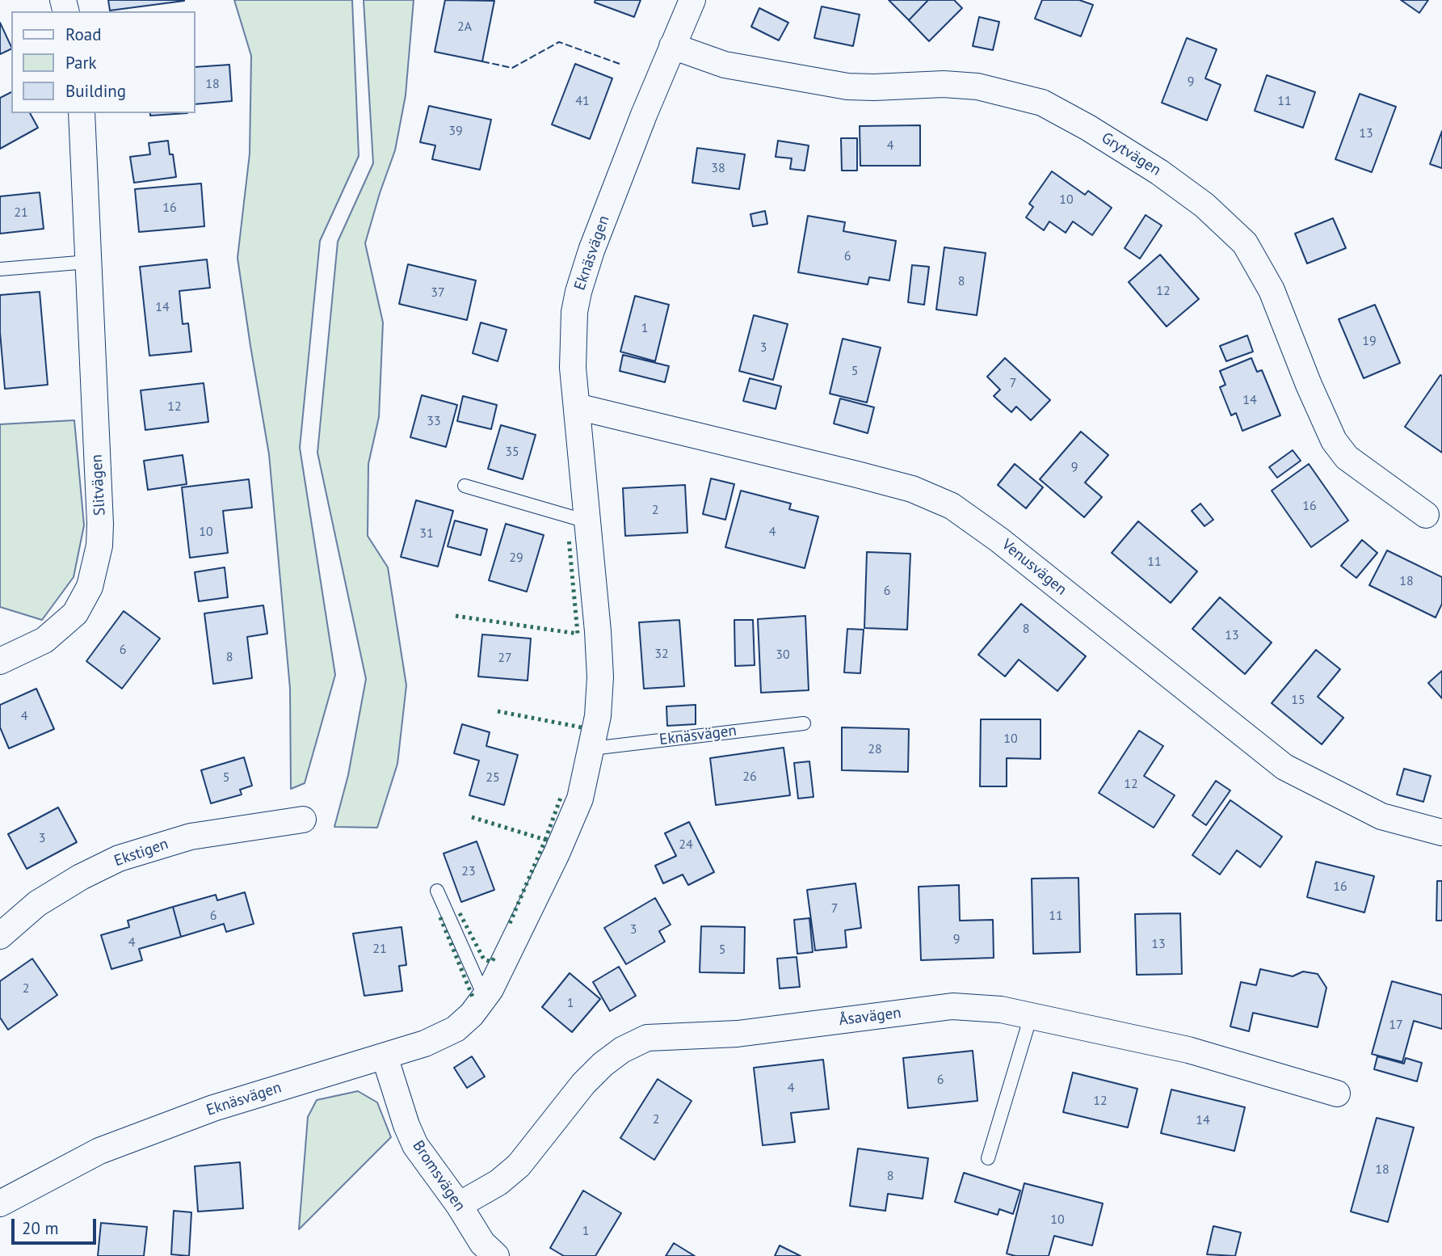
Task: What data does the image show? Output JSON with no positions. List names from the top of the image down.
{
  "streets": {
    "street": [
      "Grytvägen",
      "Eknäsvägen",
      "Slitvägen",
      "Venusvägen",
      "Ekstigen",
      "Åsavägen",
      "Bromsvägen"
    ]
  },
  "crossings": [
    ["Grytvägen", "Eknäsvägen"],
    ["Eknäsvägen", "Venusvägen"],
    ["Eknäsvägen", "Bromsvägen"],
    ["Åsavägen", "Bromsvägen"]
  ],
  "house_numbers": [
    "2A",
    "9",
    "18",
    "41",
    "11",
    "39",
    "13",
    "4",
    "38",
    "10",
    "16",
    "21",
    "6",
    "8",
    "12",
    "37",
    "14",
    "1",
    "19",
    "3",
    "5",
    "7",
    "14",
    "12",
    "33",
    "35",
    "9",
    "16",
    "2",
    "10",
    "4",
    "31",
    "29",
    "11",
    "18",
    "6",
    "8",
    "13",
    "6",
    "32",
    "30",
    "8",
    "27",
    "15",
    "4",
    "10",
    "28",
    "26",
    "5",
    "25",
    "12",
    "3",
    "24",
    "23",
    "16",
    "7",
    "6",
    "11",
    "3",
    "9",
    "4",
    "13",
    "21",
    "5",
    "2",
    "1",
    "17",
    "6",
    "4",
    "12",
    "2",
    "14",
    "18",
    "8",
    "10",
    "1"
  ],
  "legend": ["Road", "Park", "Building"],
  "scale_bar": "20 m"
}
